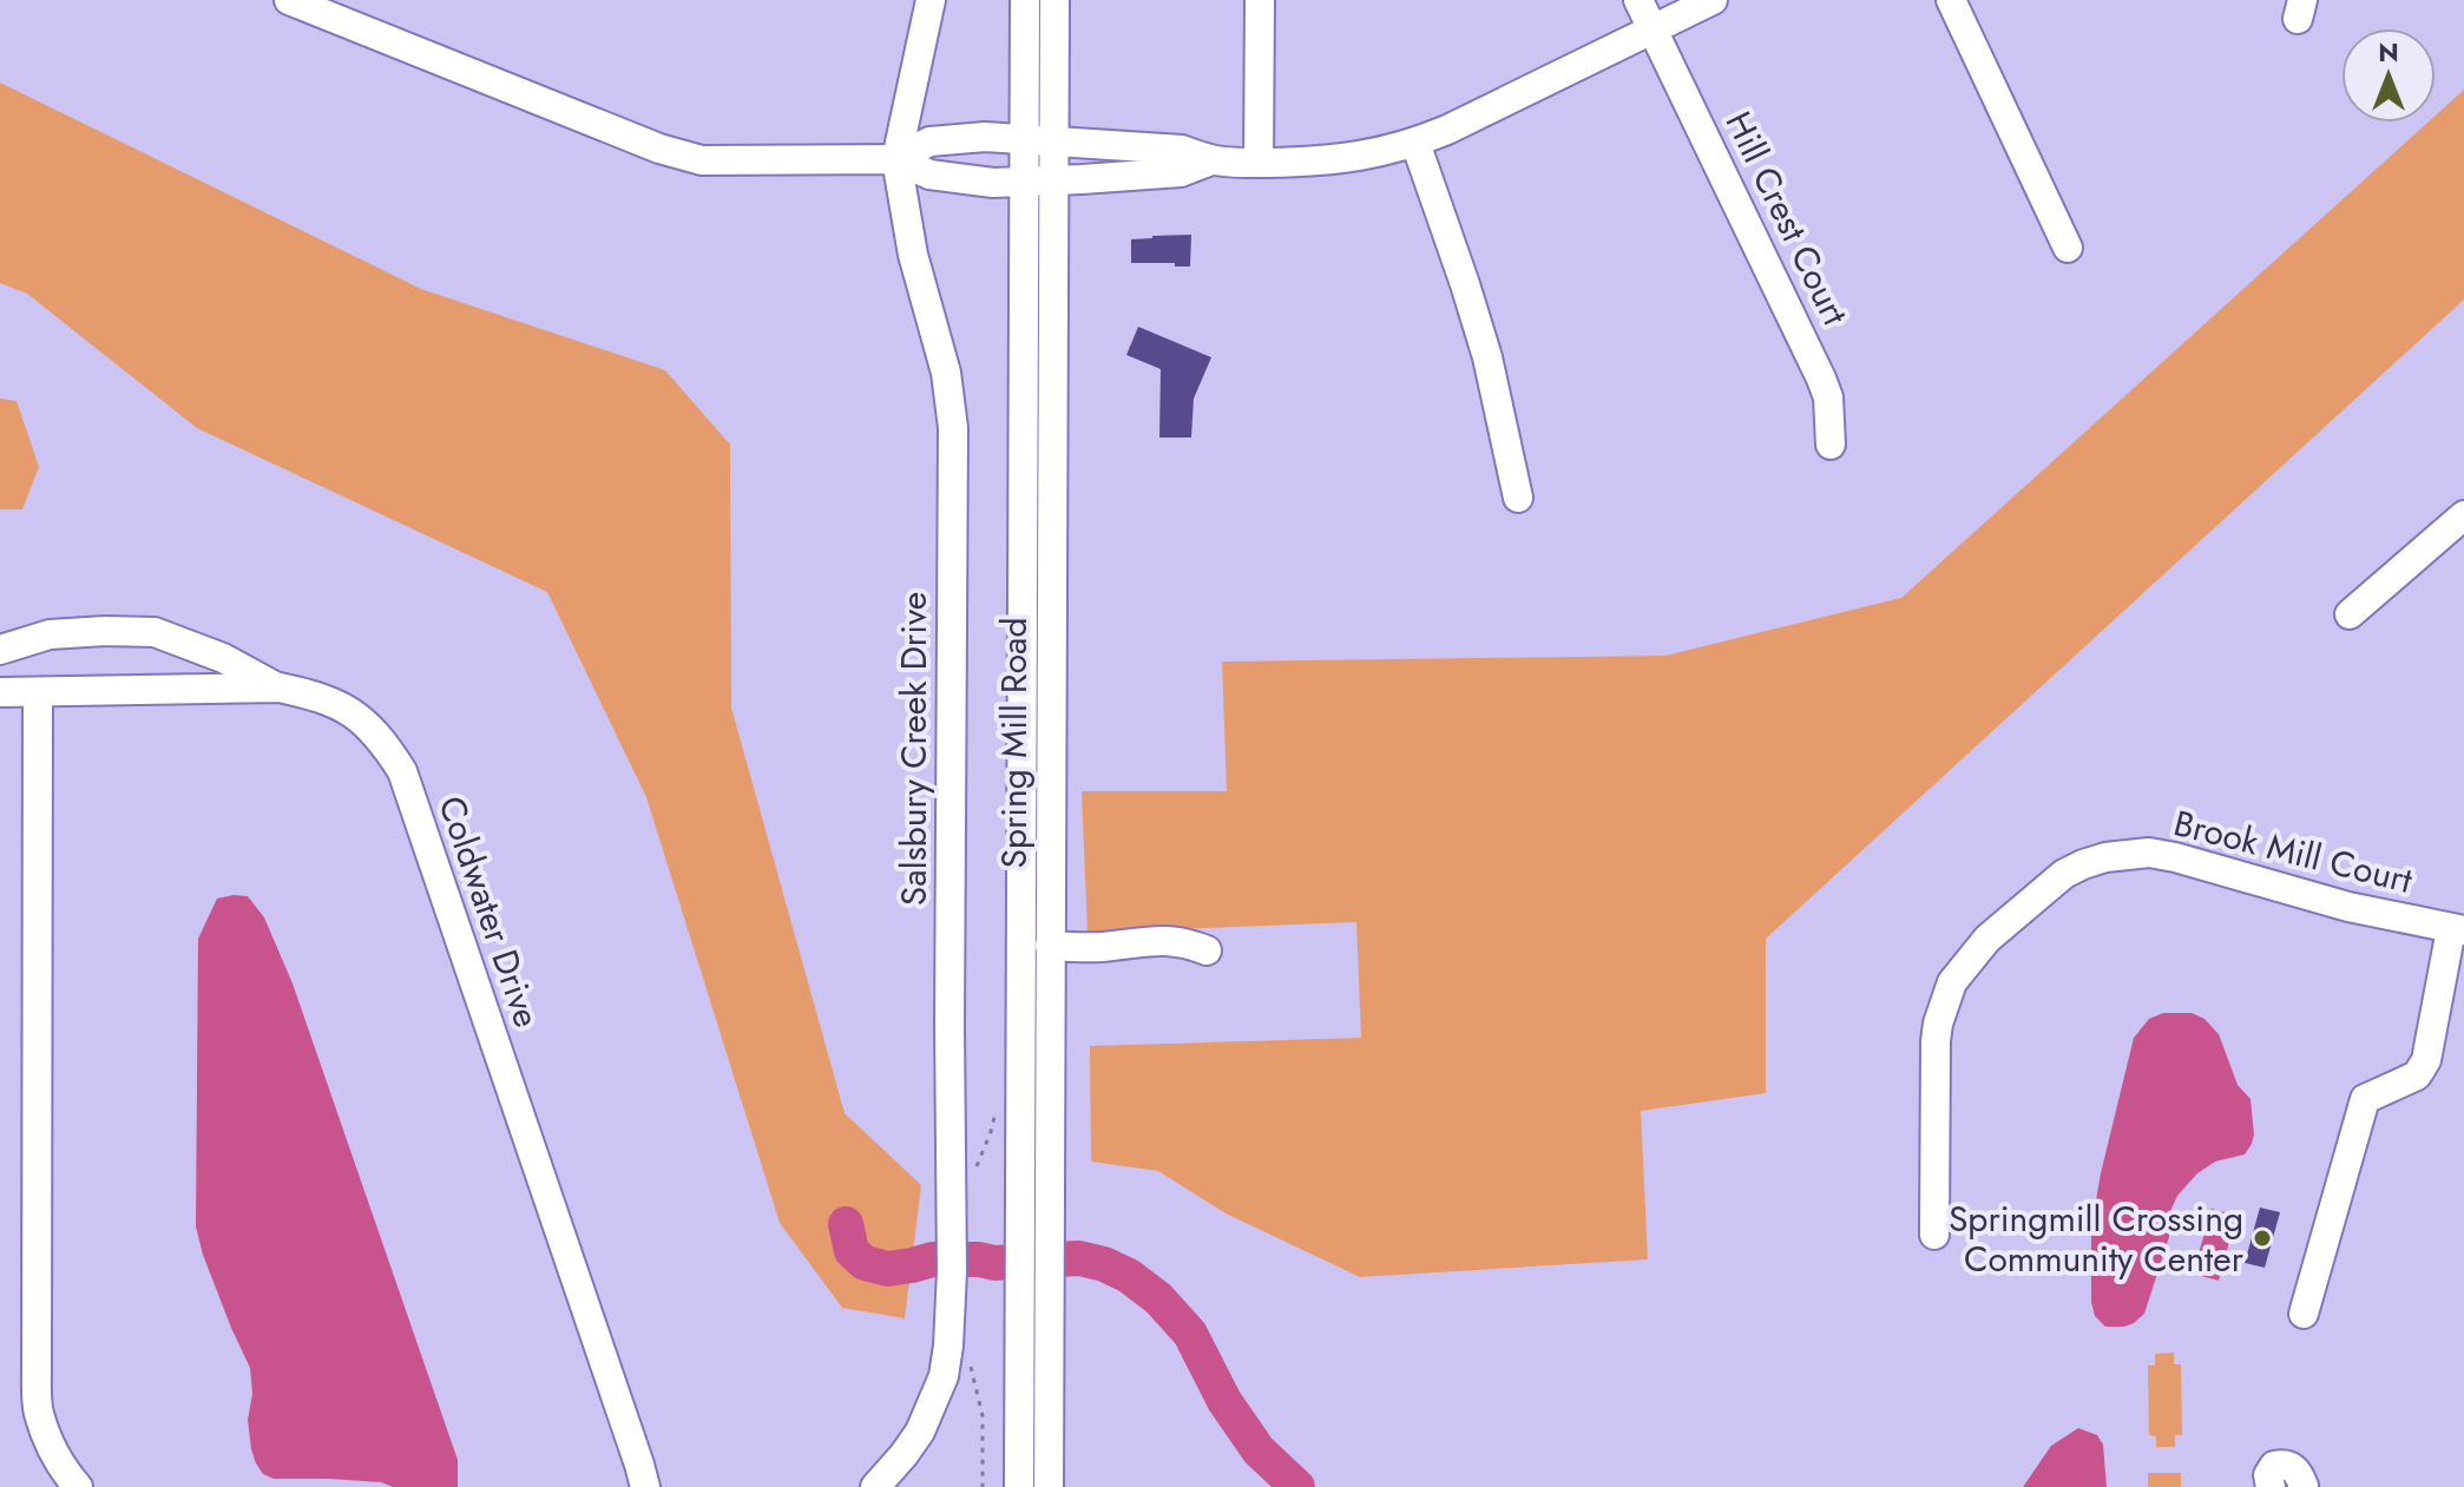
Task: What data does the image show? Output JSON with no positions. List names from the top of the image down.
{
  "streets": {
    "street": [
      "Hill Crest Court",
      "Spring Mill Road",
      "Salsbury Creek Drive",
      "Brook Mill Court",
      "Coldwater Drive"
    ]
  },
  "places": ["Springmill Crossing Community Center"],
  "north": "top"
}
